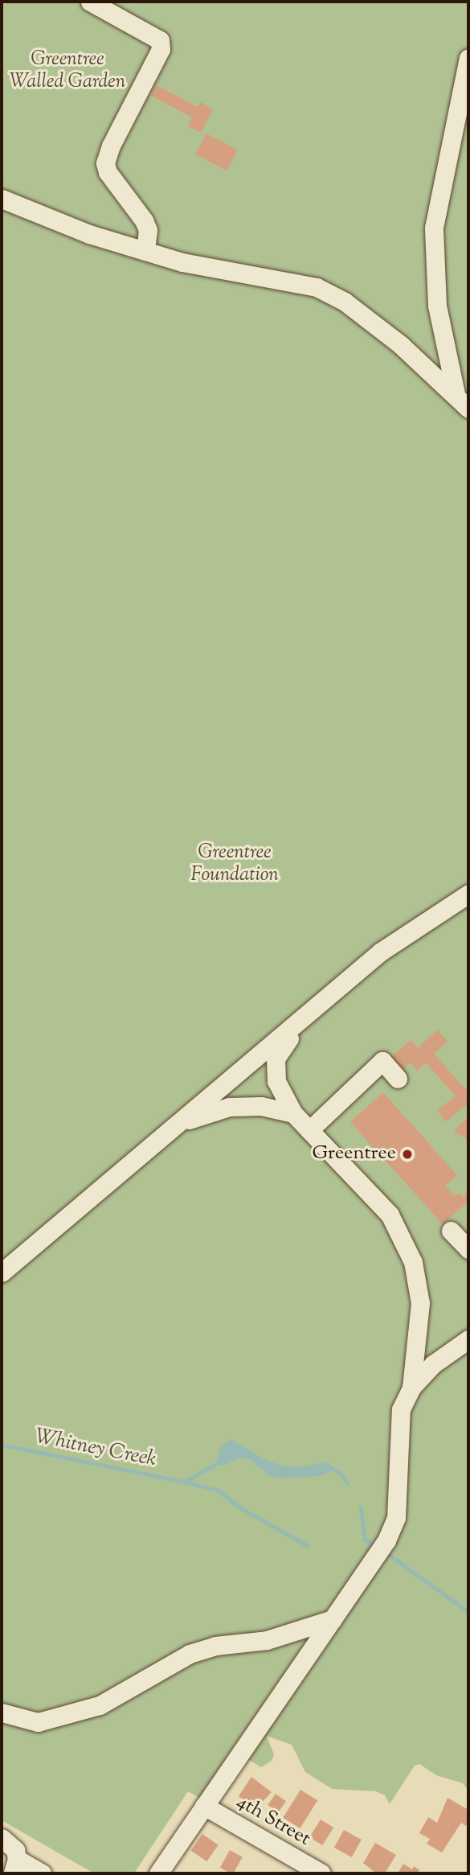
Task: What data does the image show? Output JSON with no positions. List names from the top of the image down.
{
  "streets": {
    "street": ["4th Street"]
  },
  "water": ["Whitney Creek"],
  "parks": ["Greentree Walled Garden", "Greentree Foundation"],
  "places": ["Greentree"]
}
